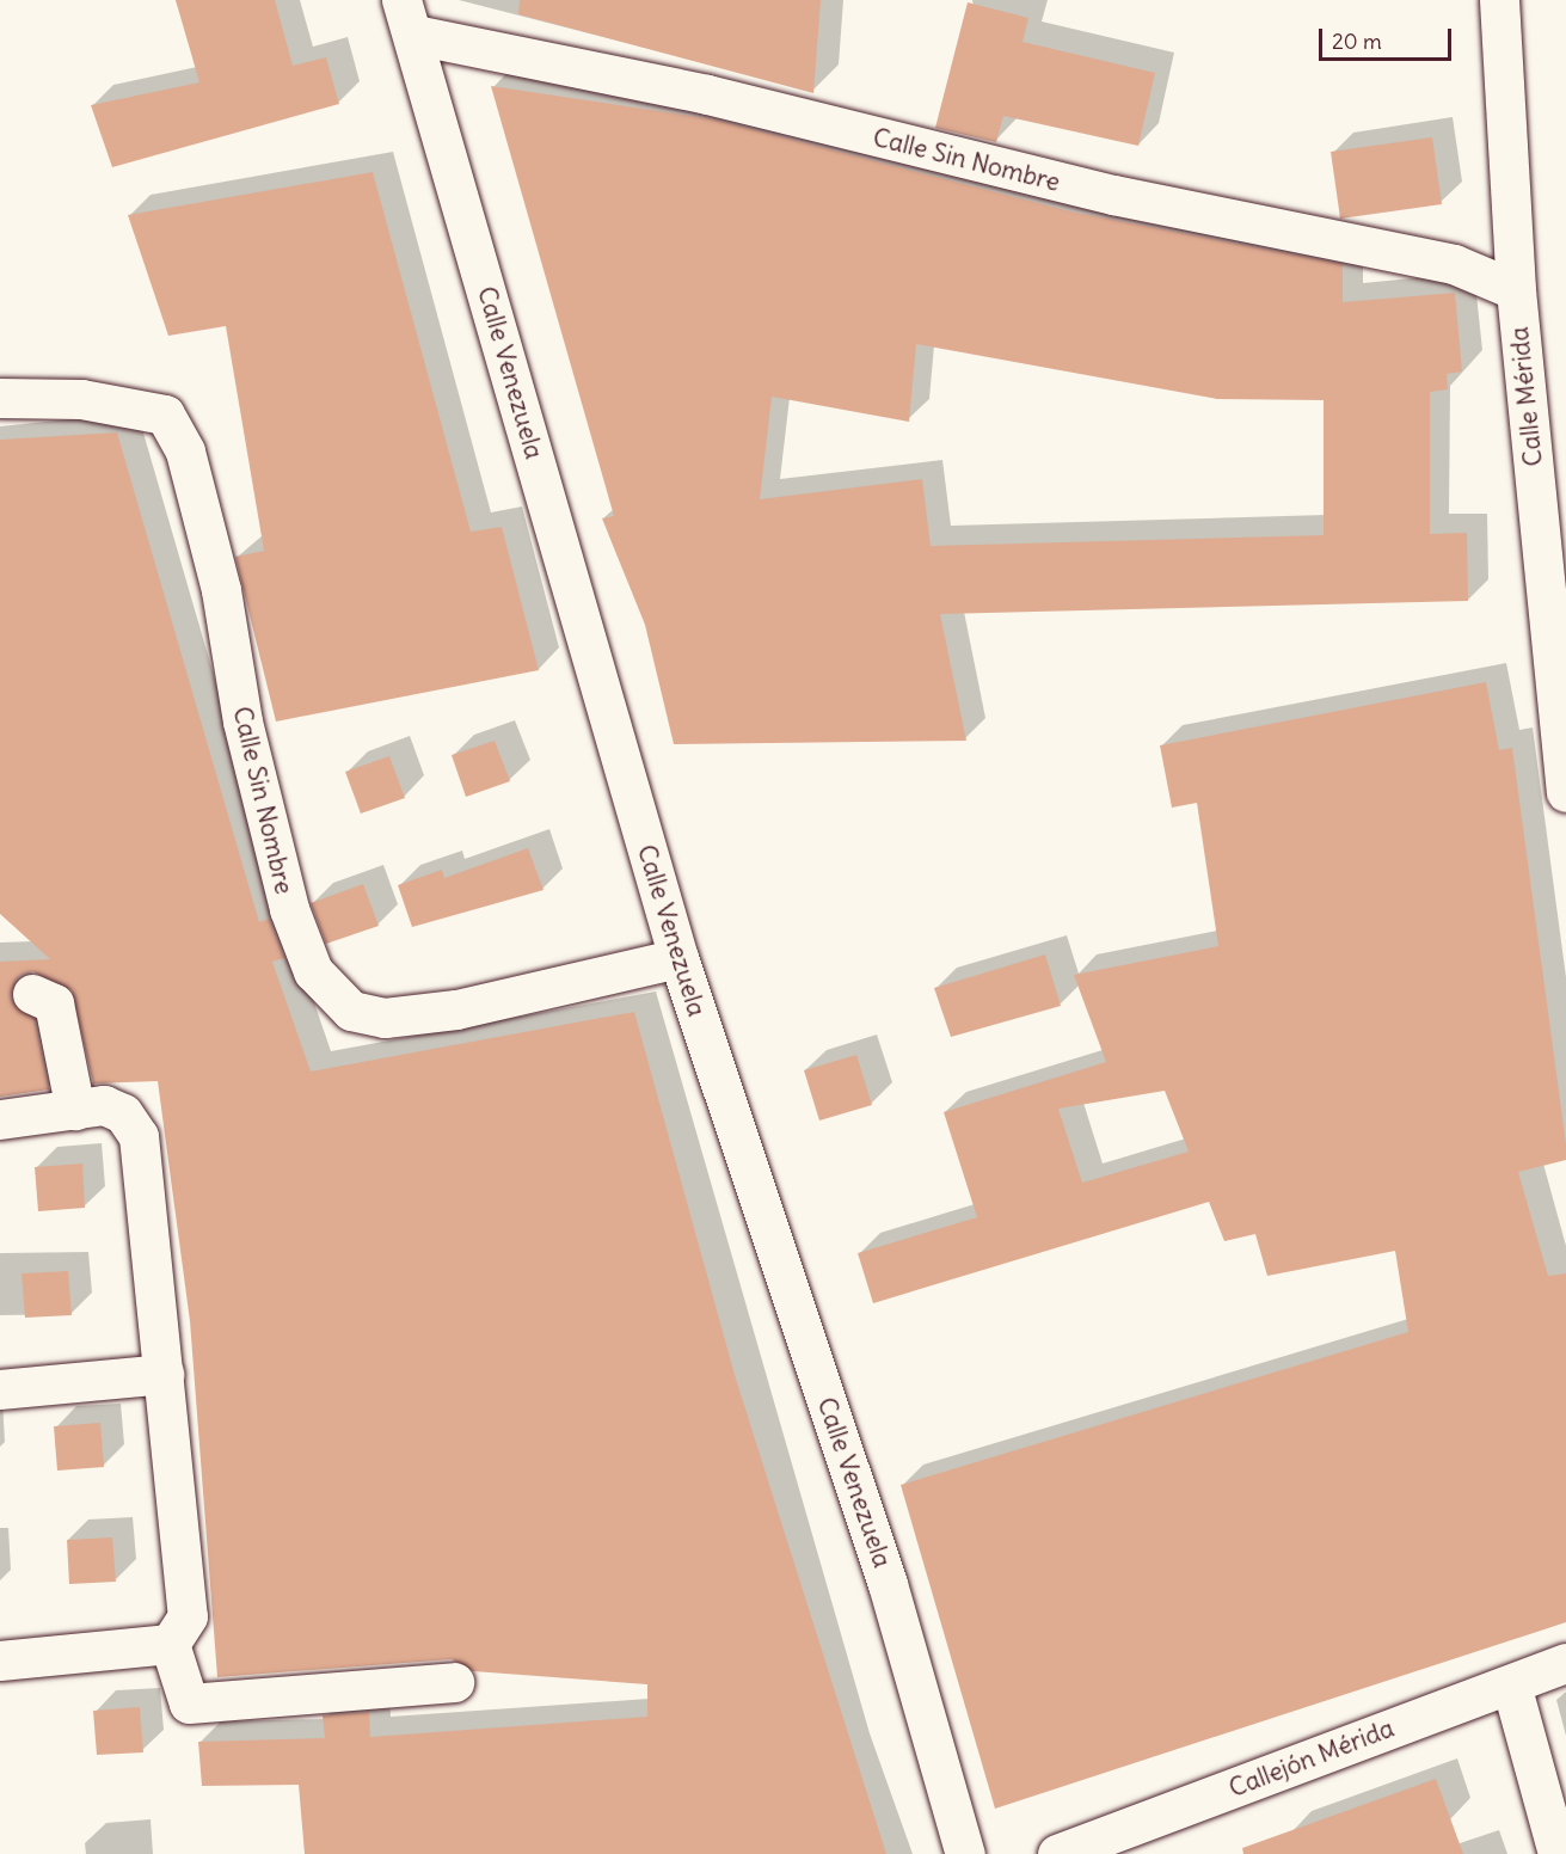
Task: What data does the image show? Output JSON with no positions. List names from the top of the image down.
{
  "streets": {
    "street": [
      "Calle Sin Nombre",
      "Calle Venezuela",
      "Calle Mérida",
      "Callejón Mérida"
    ]
  },
  "crossings": [
    ["Calle Sin Nombre", "Calle Venezuela"],
    ["Calle Sin Nombre", "Calle Mérida"]
  ],
  "scale_bar": "20 m"
}
